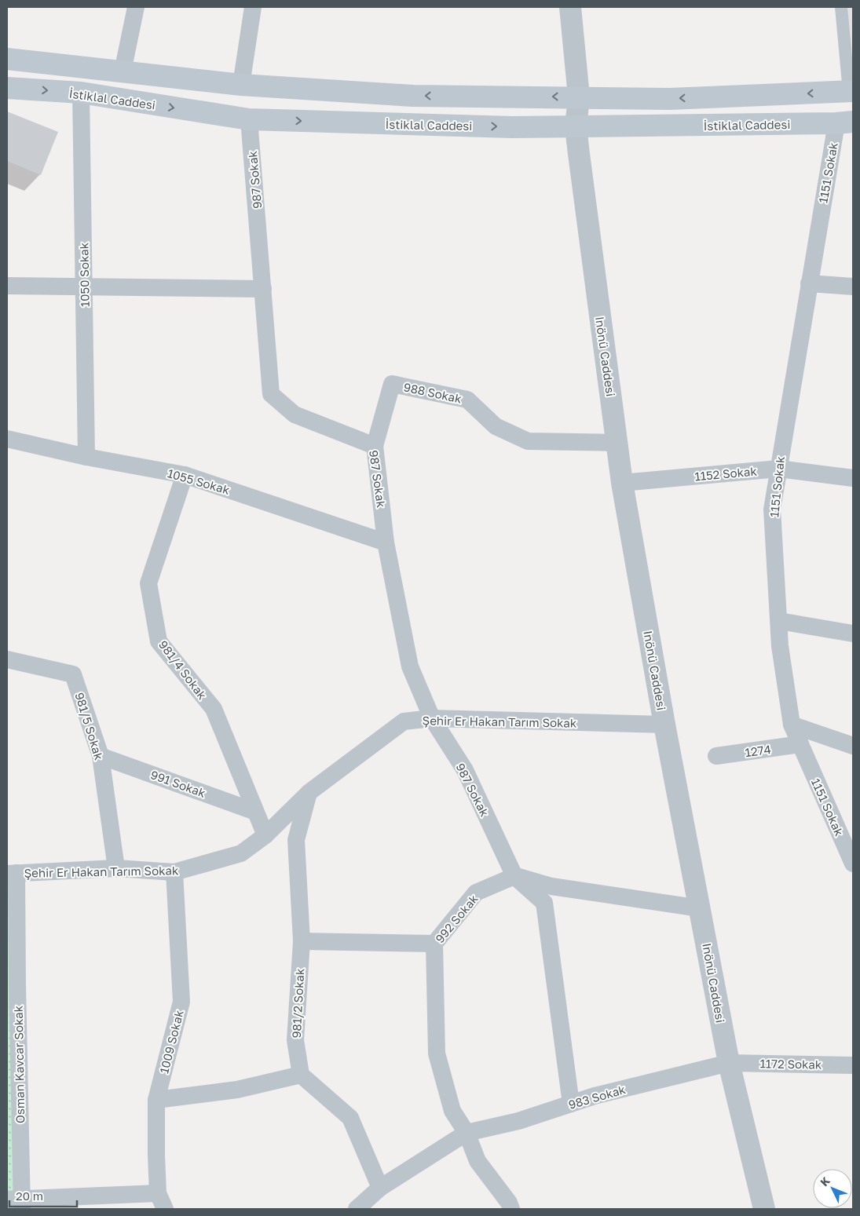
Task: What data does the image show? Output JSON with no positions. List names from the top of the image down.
{
  "streets": {
    "main road": ["İstiklal Caddesi"],
    "street": [
      "1151 Sokak",
      "987 Sokak",
      "1050 Sokak",
      "Inönü Caddesi",
      "988 Sokak",
      "1152 Sokak",
      "1055 Sokak",
      "981/4 Sokak",
      "Şehir Er Hakan Tarım Sokak",
      "981/5 Sokak",
      "1274",
      "991 Sokak",
      "992 Sokak",
      "981/2 Sokak",
      "1009 Sokak",
      "1172 Sokak",
      "Osman Kavcar Sokak",
      "983 Sokak"
    ]
  },
  "crossings": [
    ["İstiklal Caddesi", "1151 Sokak"],
    ["İstiklal Caddesi", "987 Sokak"],
    ["İstiklal Caddesi", "1050 Sokak"],
    ["İstiklal Caddesi", "Inönü Caddesi"],
    ["1151 Sokak", "1152 Sokak"],
    ["1151 Sokak", "1274"],
    ["987 Sokak", "988 Sokak"],
    ["987 Sokak", "1055 Sokak"],
    ["987 Sokak", "Şehir Er Hakan Tarım Sokak"],
    ["987 Sokak", "992 Sokak"],
    ["1050 Sokak", "1055 Sokak"],
    ["Inönü Caddesi", "988 Sokak"],
    ["Inönü Caddesi", "1152 Sokak"],
    ["Inönü Caddesi", "Şehir Er Hakan Tarım Sokak"],
    ["Inönü Caddesi", "1172 Sokak"],
    ["Inönü Caddesi", "983 Sokak"],
    ["1055 Sokak", "981/4 Sokak"],
    ["981/4 Sokak", "Şehir Er Hakan Tarım Sokak"],
    ["981/4 Sokak", "991 Sokak"],
    ["Şehir Er Hakan Tarım Sokak", "981/5 Sokak"],
    ["Şehir Er Hakan Tarım Sokak", "981/2 Sokak"],
    ["Şehir Er Hakan Tarım Sokak", "1009 Sokak"],
    ["Şehir Er Hakan Tarım Sokak", "Osman Kavcar Sokak"],
    ["981/5 Sokak", "991 Sokak"],
    ["992 Sokak", "983 Sokak"],
    ["1172 Sokak", "983 Sokak"]
  ],
  "scale_bar": "20 m",
  "north": "top left"
}
